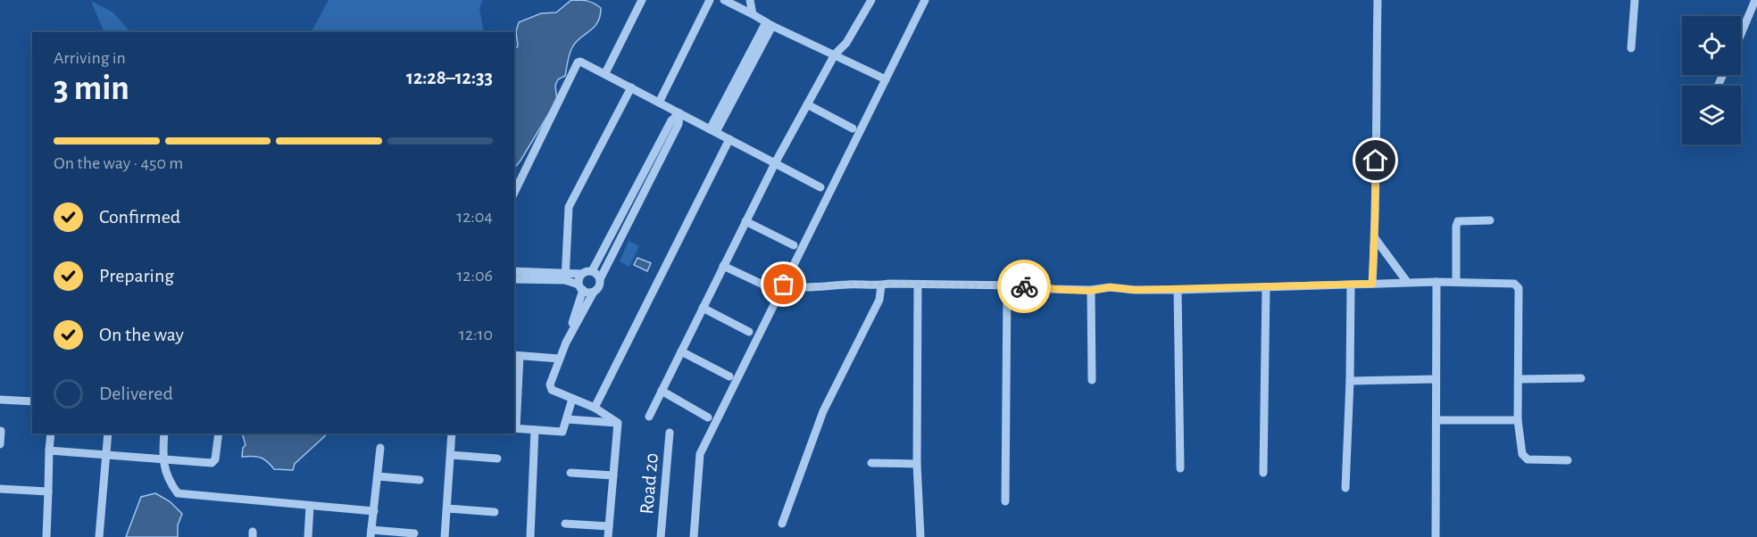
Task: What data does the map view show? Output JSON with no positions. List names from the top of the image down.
{
  "streets": {
    "street": ["Road 20"]
  },
  "page": {
    "heading": ["3 min", "Arriving in", "12:28–12:33"],
    "bar": "On the way · 450 m",
    "list": [
      ["Confirmed", "12:04"],
      ["Preparing", "12:06"],
      ["On the way", "12:10"],
      "Delivered"
    ]
  }
}
